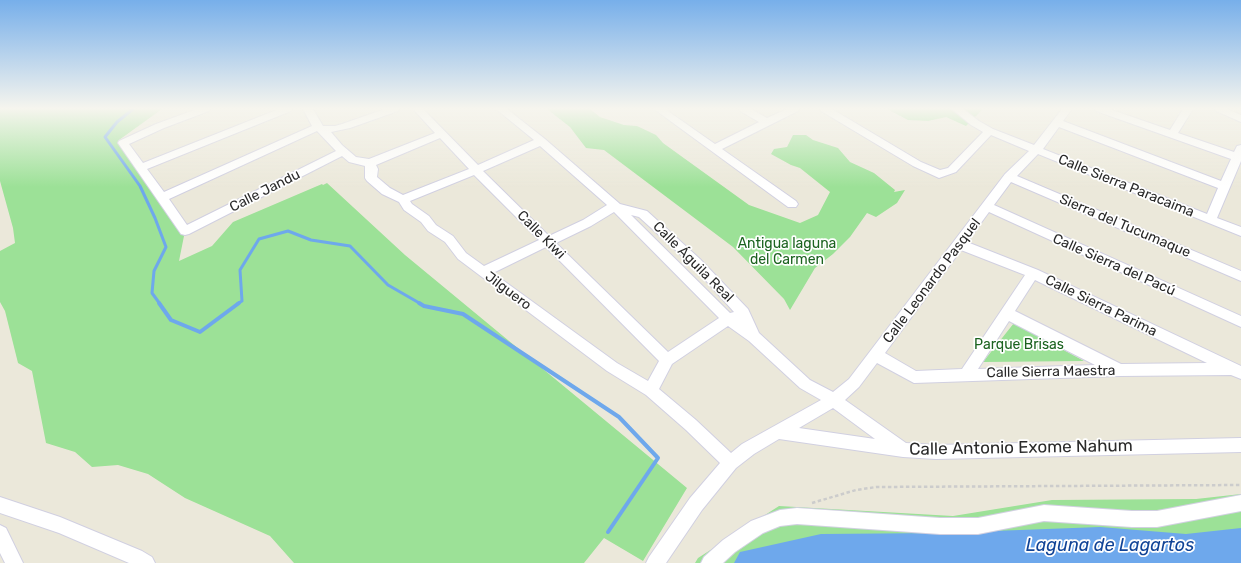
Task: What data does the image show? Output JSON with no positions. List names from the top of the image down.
{
  "streets": {
    "street": [
      "Calle Sierra Paracaima",
      "Calle Jandu",
      "Sierra del Tucumaque",
      "Calle Kiwi",
      "Calle Águila Real",
      "Calle Sierra del Pacú",
      "Calle Leonardo Pasquel",
      "Jilguero",
      "Calle Sierra Parima",
      "Calle Sierra Maestra",
      "Calle Antonio Exome Nahum"
    ]
  },
  "crossings": [
    ["Calle Sierra Paracaima", "Calle Leonardo Pasquel"],
    ["Sierra del Tucumaque", "Calle Leonardo Pasquel"],
    ["Calle Águila Real", "Calle Leonardo Pasquel"],
    ["Calle Águila Real", "Calle Antonio Exome Nahum"],
    ["Calle Sierra del Pacú", "Calle Leonardo Pasquel"],
    ["Calle Leonardo Pasquel", "Jilguero"],
    ["Calle Leonardo Pasquel", "Calle Sierra Parima"],
    ["Calle Leonardo Pasquel", "Calle Sierra Maestra"],
    ["Calle Leonardo Pasquel", "Calle Antonio Exome Nahum"],
    ["Calle Sierra Parima", "Calle Sierra Maestra"]
  ],
  "water": ["Laguna de Lagartos"],
  "parks": ["Antigua laguna del Carmen", "Parque Brisas"]
}
